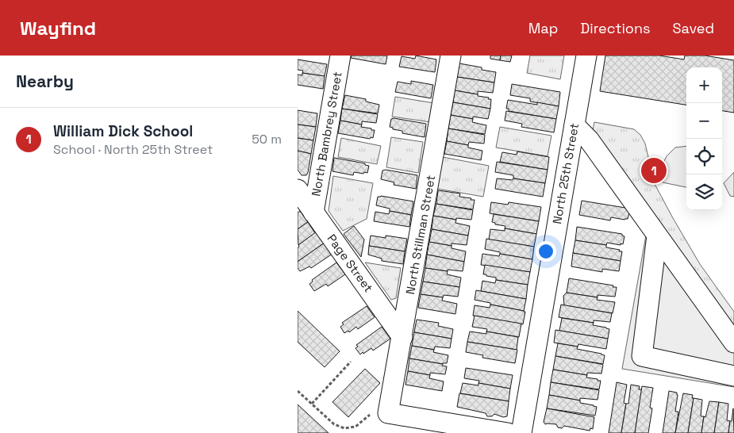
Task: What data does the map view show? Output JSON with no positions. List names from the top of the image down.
{
  "streets": {
    "street": [
      "North Bambrey Street",
      "North 25th Street",
      "North Stillman Street",
      "Page Street"
    ]
  },
  "crossings": [
    ["North Bambrey Street", "Page Street"],
    ["North Stillman Street", "Page Street"]
  ],
  "page": {
    "header": "Wayfind",
    "nav": ["Map", "Directions", "Saved"],
    "heading": "Nearby",
    "map_buttons": ["+", "−"],
    "list": [
      {
        "mark": "1",
        "name": "William Dick School",
        "note": "School · North 25th Street",
        "value": "50 m"
      }
    ],
    "pins": "1"
  }
}
